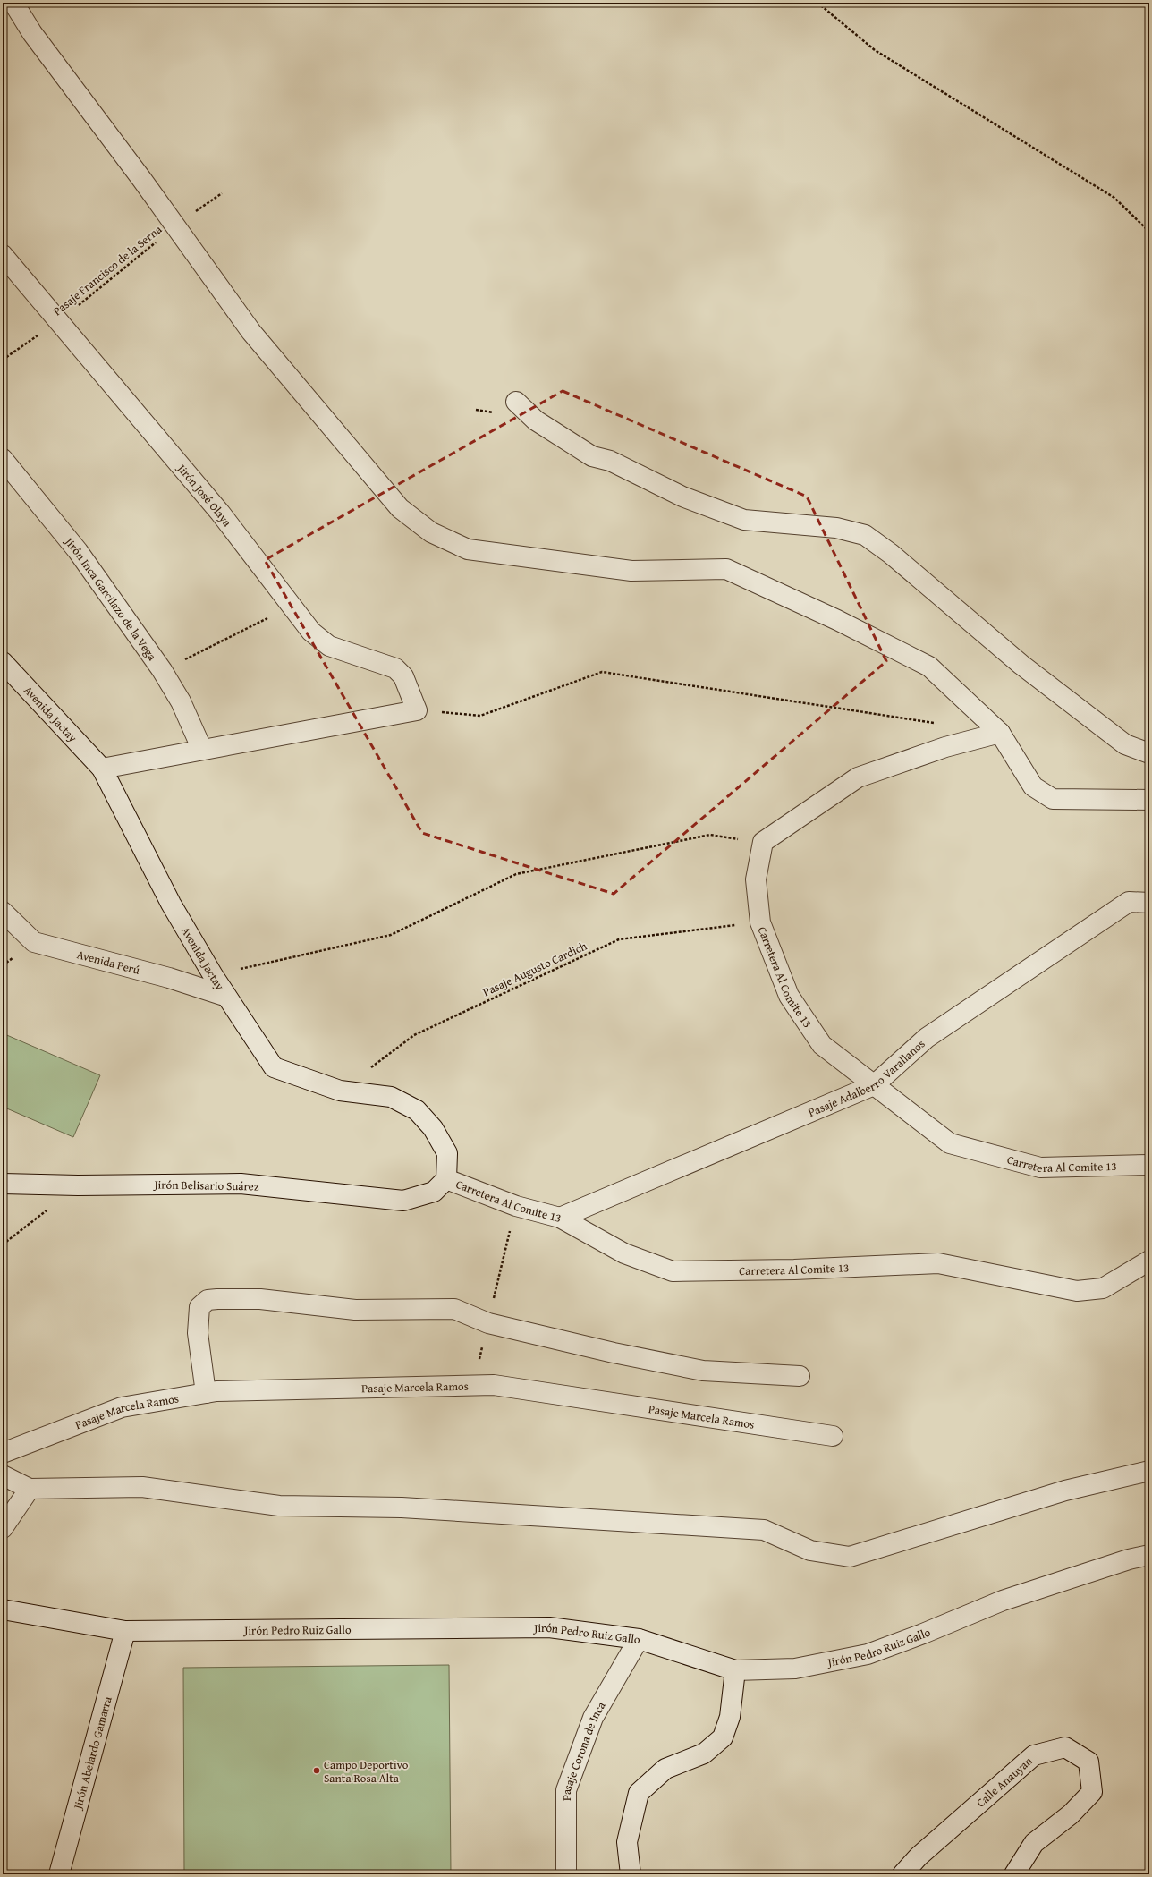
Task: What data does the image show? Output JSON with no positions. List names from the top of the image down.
{
  "streets": {
    "street": [
      "Jirón José Olaya",
      "Jirón Inca Garcilazo de la Vega",
      "Avenida Jactay",
      "Avenida Perú",
      "Carretera Al Comite 13",
      "Pasaje Adalberro Varallanos",
      "Jirón Belisario Suárez",
      "Pasaje Marcela Ramos",
      "Jirón Pedro Ruiz Gallo",
      "Pasaje Corona de Inca",
      "Jirón Abelardo Gamarra",
      "Calle Anauyan"
    ],
    "path": ["Pasaje Francisco de la Serna", "Pasaje Augusto Cardich"]
  },
  "crossings": [
    ["Pasaje Francisco de la Serna", "Jirón José Olaya"],
    ["Avenida Jactay", "Avenida Perú"],
    ["Avenida Jactay", "Pasaje Augusto Cardich"],
    ["Avenida Jactay", "Carretera Al Comite 13"],
    ["Avenida Jactay", "Jirón Belisario Suárez"],
    ["Pasaje Augusto Cardich", "Carretera Al Comite 13"],
    ["Carretera Al Comite 13", "Pasaje Adalberro Varallanos"],
    ["Carretera Al Comite 13", "Jirón Belisario Suárez"],
    ["Jirón Pedro Ruiz Gallo", "Pasaje Corona de Inca"],
    ["Jirón Pedro Ruiz Gallo", "Jirón Abelardo Gamarra"]
  ],
  "places": ["Campo Deportivo Santa Rosa Alta"]
}
